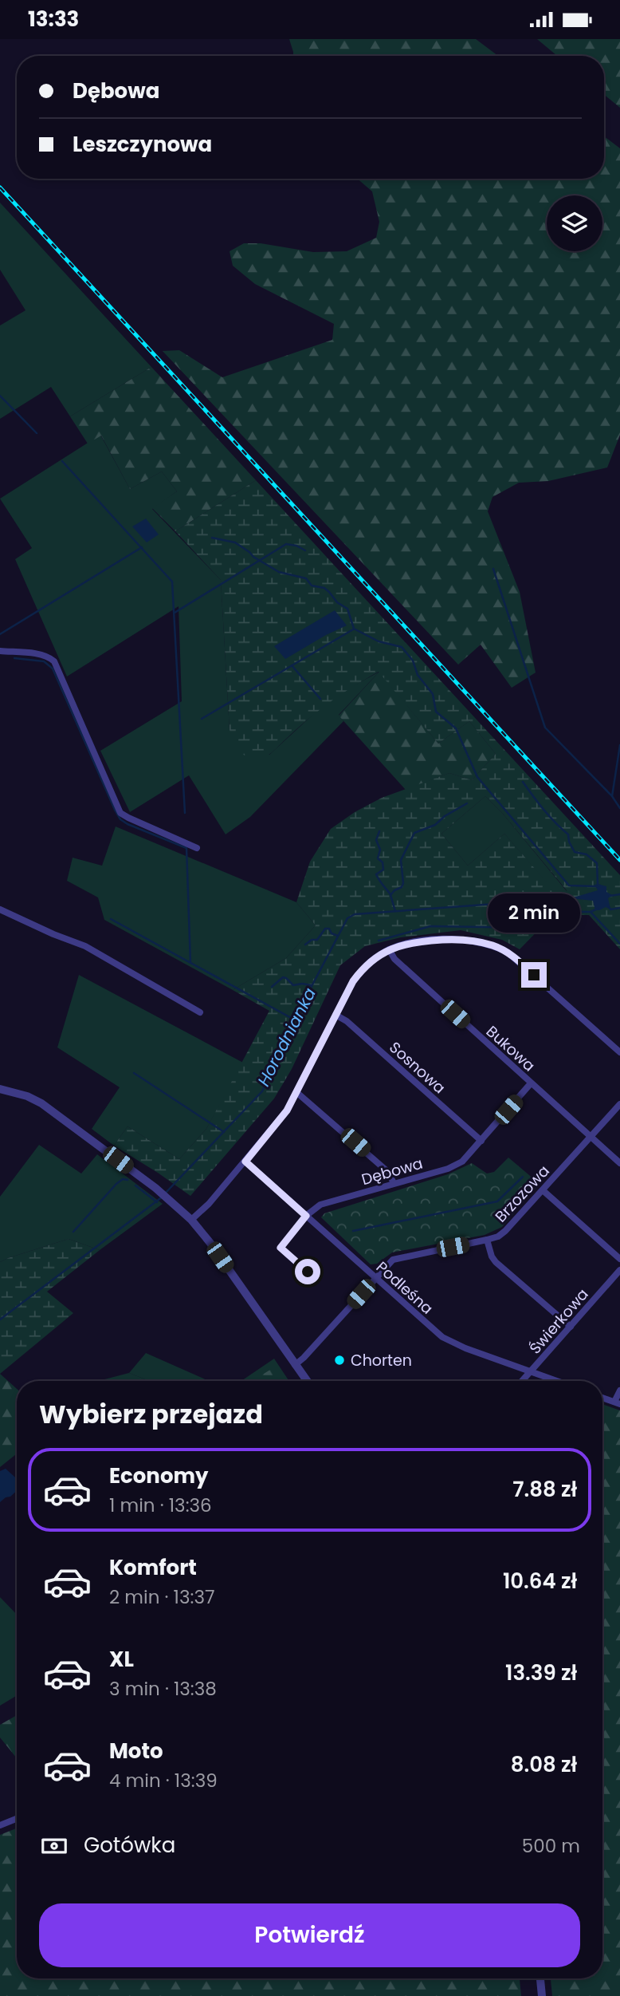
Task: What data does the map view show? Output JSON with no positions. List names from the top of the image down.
{
  "streets": {
    "street": [
      "Bukowa",
      "Sosnowa",
      "Dębowa",
      "Brzozowa",
      "Podleśna",
      "Świerkowa"
    ]
  },
  "crossings": [
    ["Bukowa", "Dębowa"],
    ["Bukowa", "Brzozowa"],
    ["Sosnowa", "Dębowa"],
    ["Dębowa", "Podleśna"],
    ["Brzozowa", "Podleśna"],
    ["Podleśna", "Świerkowa"]
  ],
  "water": ["Horodnianka"],
  "places": ["Chorten"],
  "page": {
    "status": "13:33",
    "banner": ["Dębowa", "Leszczynowa"],
    "bubble": "2 min",
    "heading": "Wybierz przejazd",
    "list": [
      {
        "name": "Economy",
        "note": "1 min · 13:36",
        "value": "7.88 zł"
      },
      {
        "name": "Komfort",
        "note": "2 min · 13:37",
        "value": "10.64 zł"
      },
      {
        "name": "XL",
        "note": "3 min · 13:38",
        "value": "13.39 zł"
      },
      {
        "name": "Moto",
        "note": "4 min · 13:39",
        "value": "8.08 zł"
      }
    ],
    "pay": ["Gotówka", "500 m"],
    "buttons": "Potwierdź"
  }
}
